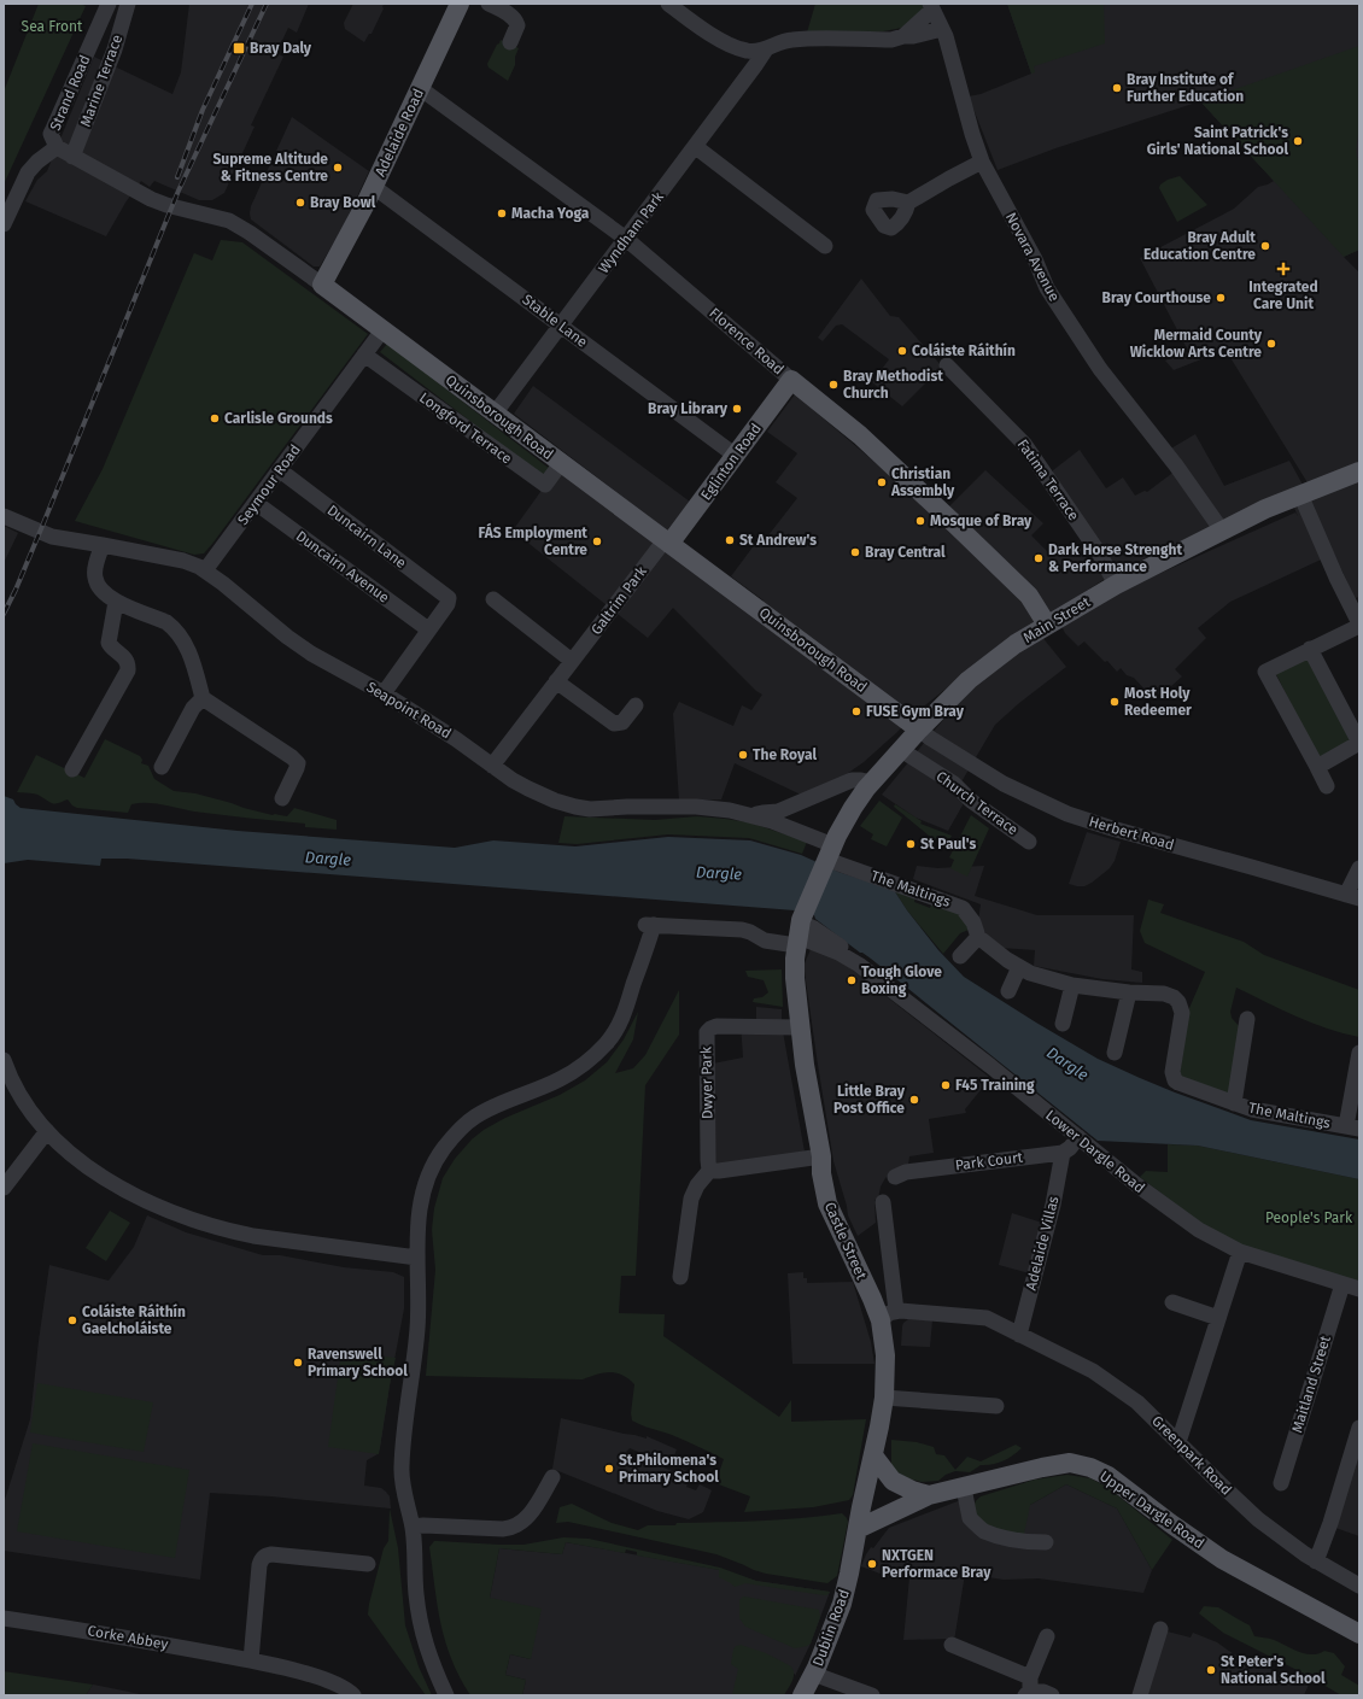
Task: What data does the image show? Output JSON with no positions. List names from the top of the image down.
{
  "streets": {
    "main road": [
      "Adelaide Road",
      "Florence Road",
      "Quinsborough Road",
      "Eglinton Road",
      "Main Street",
      "Castle Street",
      "Upper Dargle Road",
      "Dublin Road"
    ],
    "street": [
      "Marine Terrace",
      "Strand Road",
      "Wyndham Park",
      "Novara Avenue",
      "Stable Lane",
      "Longford Terrace",
      "Fatima Terrace",
      "Seymour Road",
      "Duncairn Lane",
      "Duncairn Avenue",
      "Galtrim Park",
      "Seapoint Road",
      "Church Terrace",
      "Herbert Road",
      "The Maltings",
      "Dwyer Park",
      "Lower Dargle Road",
      "Park Court",
      "Adelaide Villas",
      "Maitland Street",
      "Greenpark Road",
      "Corke Abbey"
    ]
  },
  "crossings": [
    ["Marine Terrace", "Quinsborough Road"],
    ["Strand Road", "Quinsborough Road"],
    ["Adelaide Road", "Stable Lane"],
    ["Adelaide Road", "Florence Road"],
    ["Adelaide Road", "Quinsborough Road"],
    ["Wyndham Park", "Stable Lane"],
    ["Wyndham Park", "Florence Road"],
    ["Wyndham Park", "Quinsborough Road"],
    ["Novara Avenue", "Main Street"],
    ["Stable Lane", "Eglinton Road"],
    ["Florence Road", "Eglinton Road"],
    ["Florence Road", "Main Street"],
    ["Quinsborough Road", "Longford Terrace"],
    ["Quinsborough Road", "Eglinton Road"],
    ["Quinsborough Road", "Seymour Road"],
    ["Quinsborough Road", "Galtrim Park"],
    ["Quinsborough Road", "Main Street"],
    ["Quinsborough Road", "Herbert Road"],
    ["Longford Terrace", "Seymour Road"],
    ["Eglinton Road", "Galtrim Park"],
    ["Fatima Terrace", "Main Street"],
    ["Seymour Road", "Duncairn Lane"],
    ["Seymour Road", "Duncairn Avenue"],
    ["Seymour Road", "Seapoint Road"],
    ["Duncairn Lane", "Duncairn Avenue"],
    ["Galtrim Park", "Seapoint Road"],
    ["Main Street", "Seapoint Road"],
    ["Main Street", "Church Terrace"],
    ["Main Street", "Herbert Road"],
    ["Main Street", "The Maltings"],
    ["Main Street", "Lower Dargle Road"],
    ["Main Street", "Castle Street"],
    ["Seapoint Road", "The Maltings"],
    ["Dwyer Park", "Castle Street"],
    ["Lower Dargle Road", "Castle Street"],
    ["Lower Dargle Road", "Maitland Street"],
    ["Park Court", "Adelaide Villas"],
    ["Castle Street", "Greenpark Road"],
    ["Castle Street", "Upper Dargle Road"],
    ["Castle Street", "Dublin Road"],
    ["Adelaide Villas", "Greenpark Road"],
    ["Upper Dargle Road", "Dublin Road"]
  ],
  "water": ["Dargle"],
  "parks": ["Sea Front", "People's Park"],
  "places": {
    "transit": ["Bray Daly"],
    "other": [
      "Bray Institute of Further Education",
      "Saint Patrick's Girls' National School",
      "Supreme Altitude & Fitness Centre",
      "Bray Bowl",
      "Macha Yoga",
      "Bray Adult Education Centre",
      "Bray Courthouse",
      "Mermaid County Wicklow Arts Centre",
      "Coláiste Ráithín",
      "Bray Methodist Church",
      "Bray Library",
      "Carlisle Grounds",
      "Christian Assembly",
      "Mosque of Bray",
      "St Andrew's",
      "FÁS Employment Centre",
      "Bray Central",
      "Dark Horse Strenght & Performance",
      "Most Holy Redeemer",
      "FUSE Gym Bray",
      "The Royal",
      "St Paul's",
      "Tough Glove Boxing",
      "F45 Training",
      "Little Bray Post Office",
      "Coláiste Ráithín Gaelcholáiste",
      "Ravenswell Primary School",
      "St.Philomena's Primary School",
      "NXTGEN Performace Bray",
      "St Peter's National School"
    ],
    "health": ["Integrated Care Unit"]
  }
}
